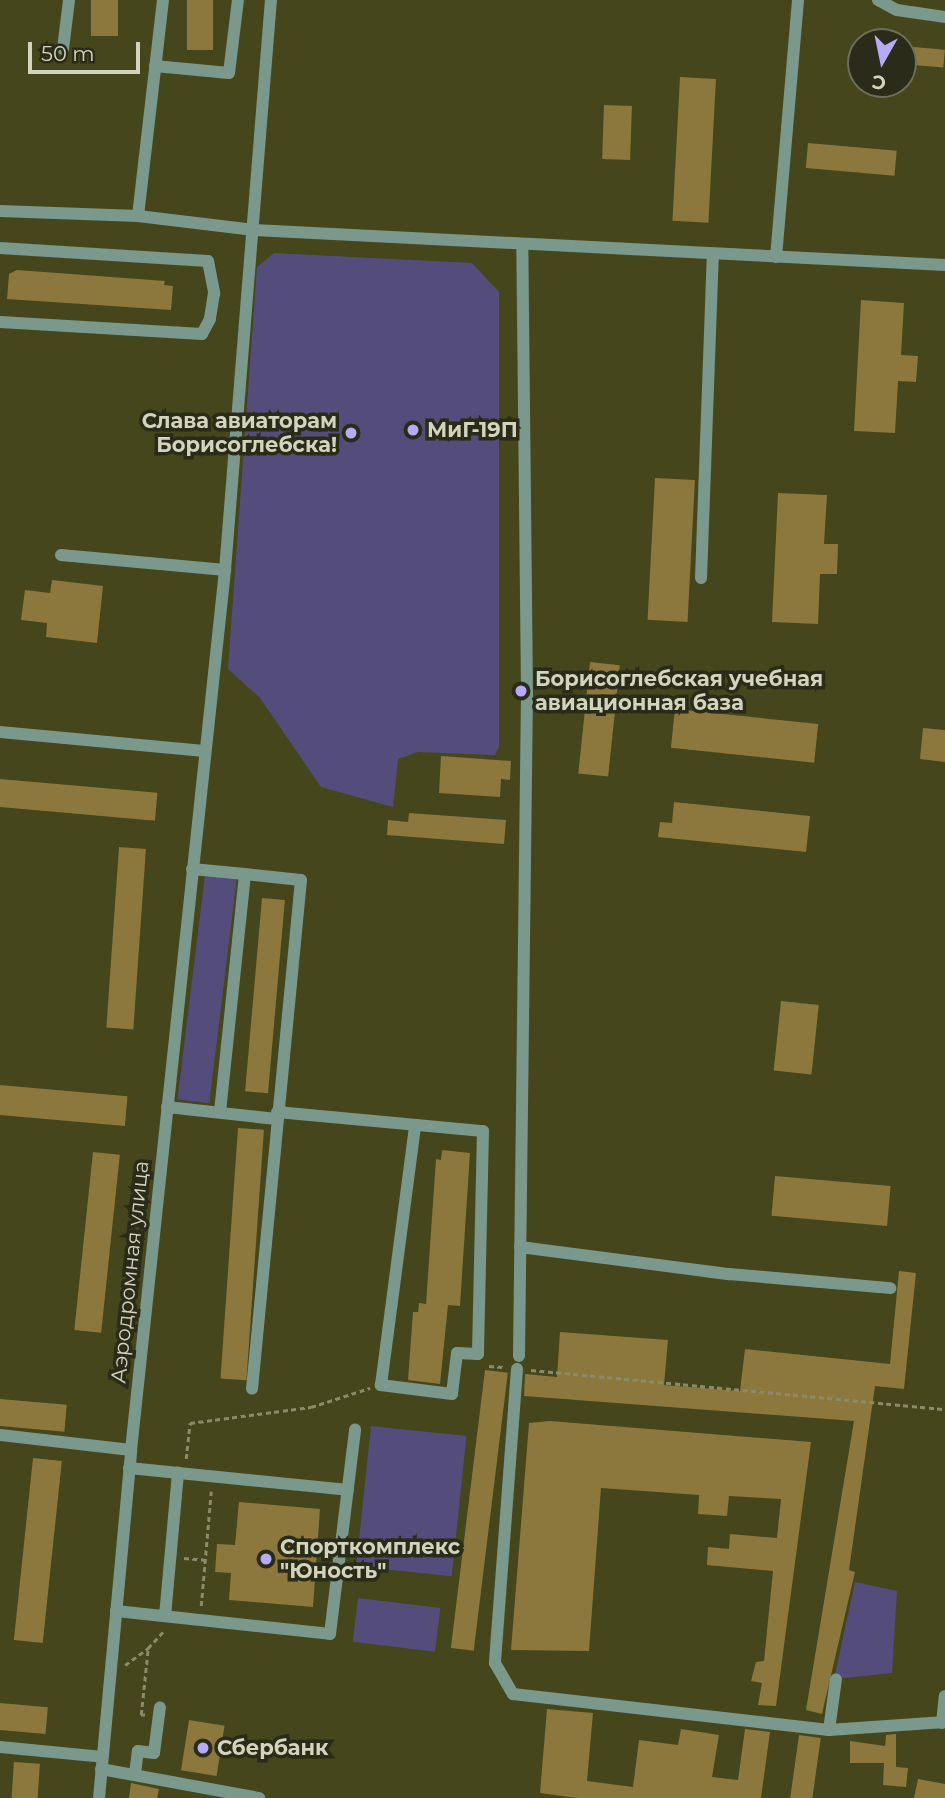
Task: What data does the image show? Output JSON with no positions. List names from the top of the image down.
{
  "streets": {
    "street": ["Аэродромная улица"]
  },
  "places": [
    "МиГ-19П",
    "Слава авиаторам Борисоглебска!",
    "Борисоглебская учебная авиационная база",
    "Спорткомплекс \"Юность\"",
    "Сбербанк"
  ],
  "scale_bar": "50 m",
  "north": "bottom"
}
